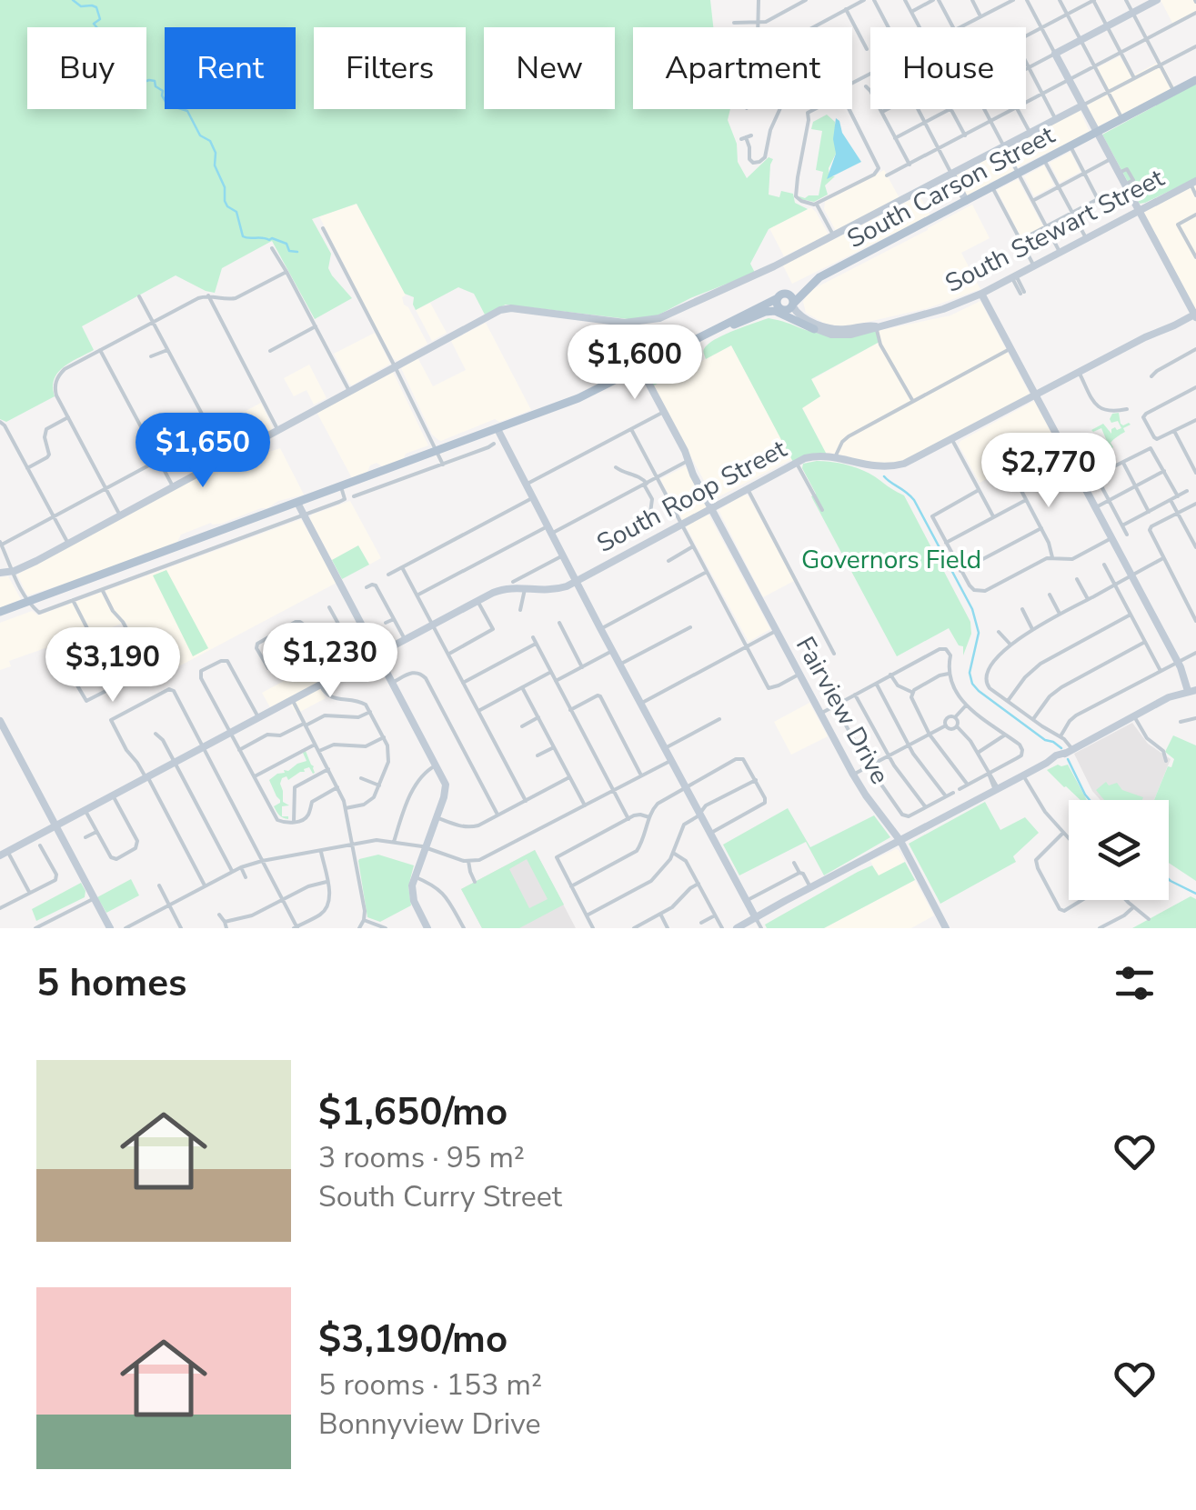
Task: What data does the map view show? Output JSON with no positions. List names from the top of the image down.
{
  "streets": {
    "main road": ["South Carson Street"],
    "street": ["South Stewart Street", "South Roop Street", "Fairview Drive"]
  },
  "crossings": [
    ["South Carson Street", "South Stewart Street"],
    ["South Carson Street", "Fairview Drive"],
    ["South Roop Street", "Fairview Drive"]
  ],
  "parks": ["Governors Field"],
  "page": {
    "chip": [
      "Buy",
      "Rent",
      "Filters",
      "New",
      "Apartment",
      "House"
    ],
    "price": [
      "$1,600",
      "$1,650",
      "$2,770",
      "$1,230",
      "$3,190"
    ],
    "heading": "5 homes",
    "list": [
      {
        "name": "$1,650/mo",
        "note": "3 rooms · 95 m² · South Curry Street"
      },
      {
        "name": "$3,190/mo",
        "note": "5 rooms · 153 m² · Bonnyview Drive"
      }
    ]
  }
}
